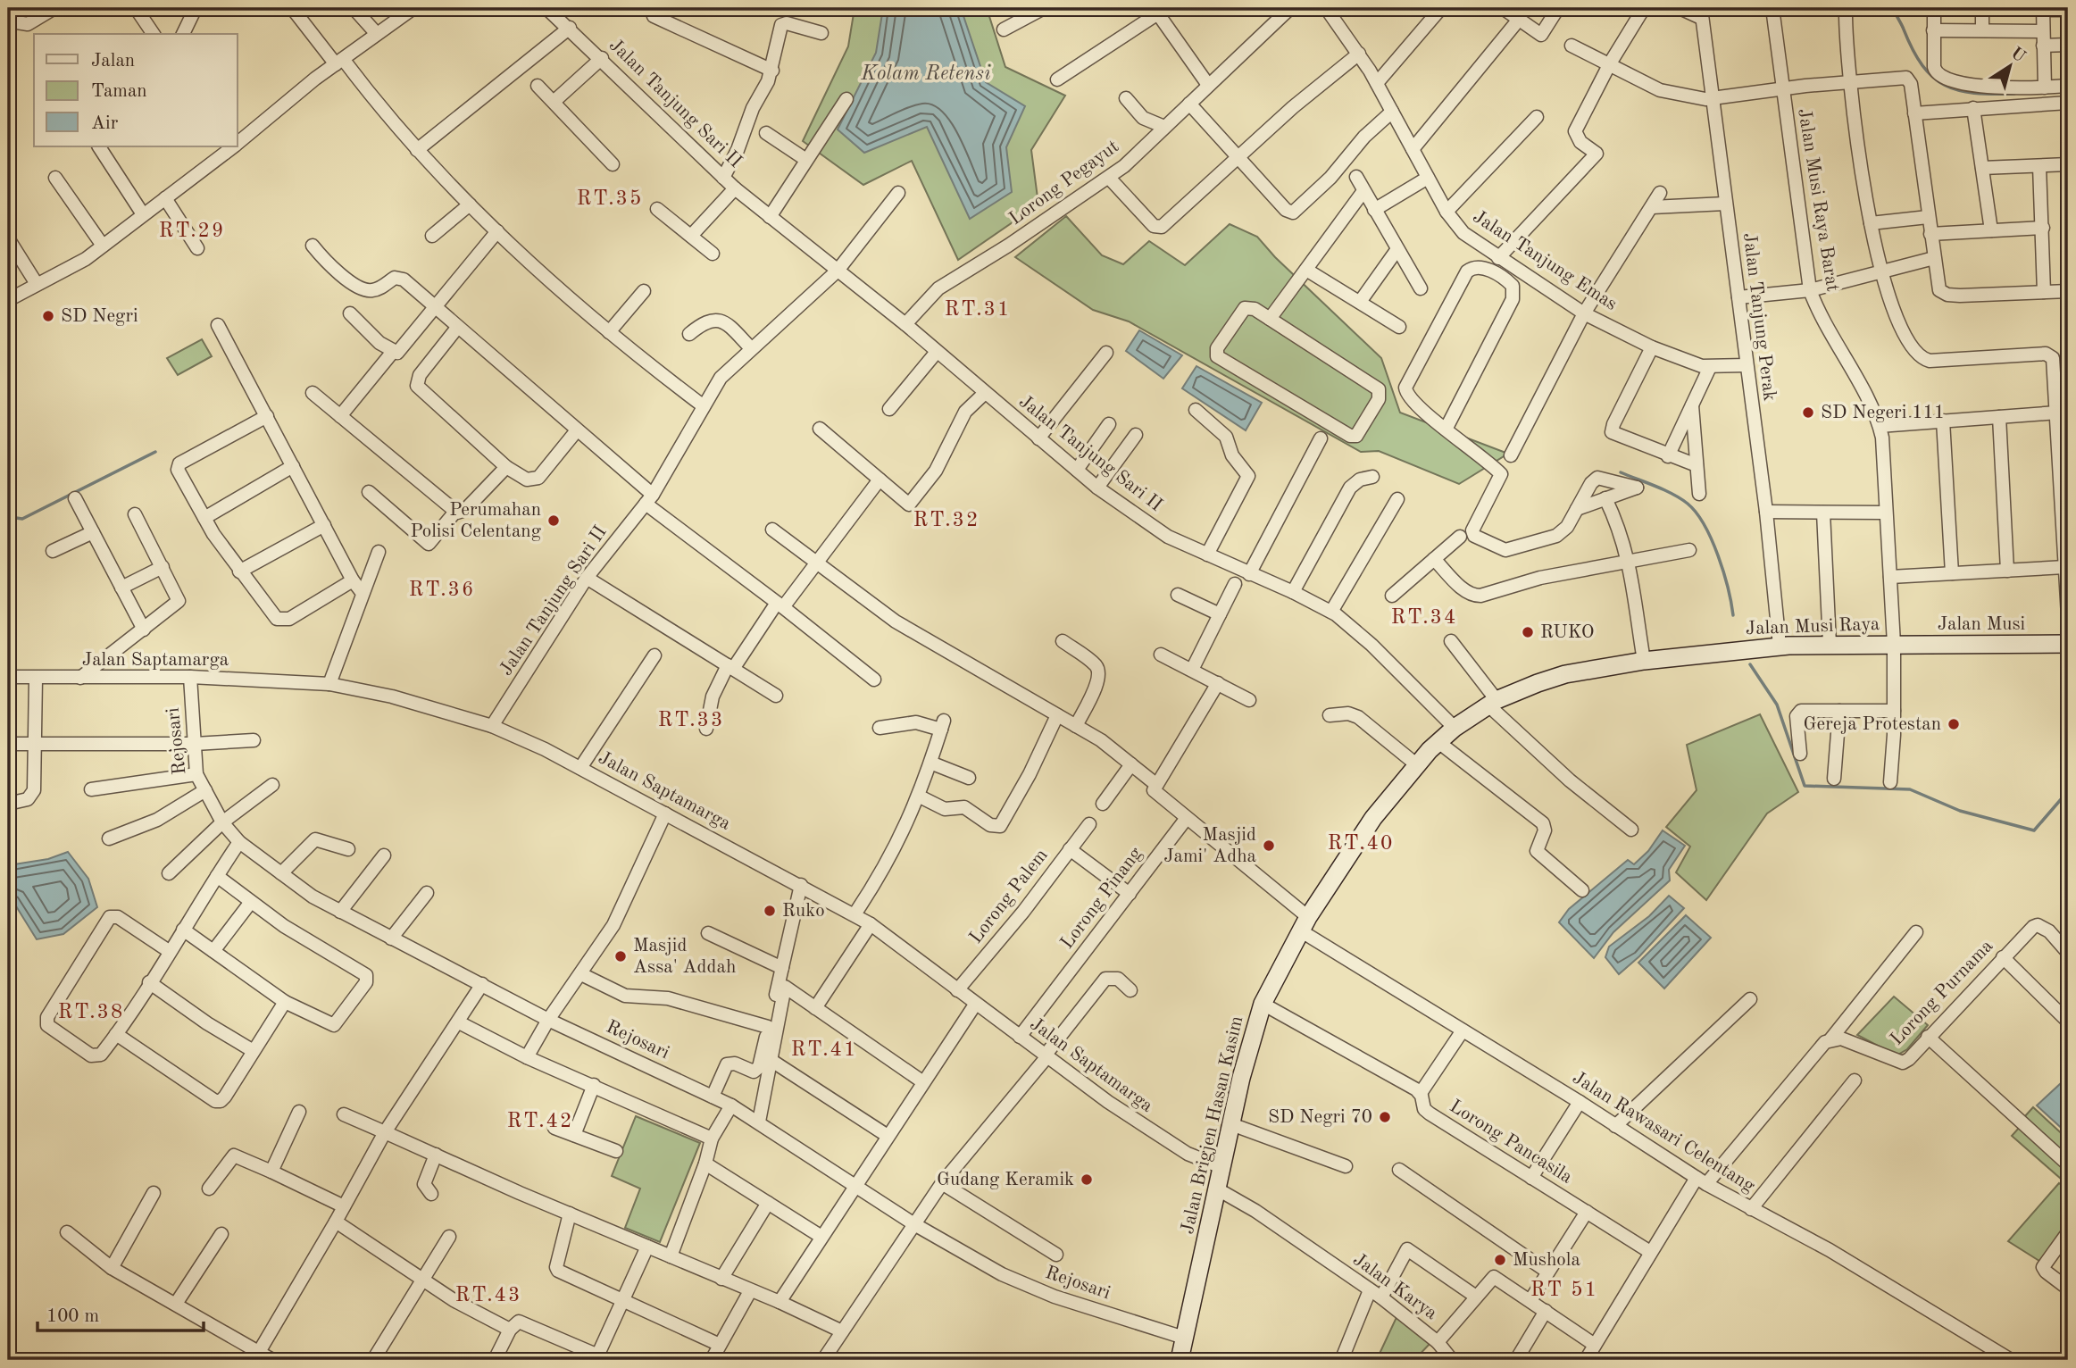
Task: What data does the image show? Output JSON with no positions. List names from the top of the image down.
{
  "streets": {
    "street": [
      "Jalan Tanjung Sari II",
      "Lorong Pegayut",
      "Jalan Musi Raya Barat",
      "Jalan Tanjung Emas",
      "Jalan Tanjung Perak",
      "Jalan Musi",
      "Jalan Musi Raya",
      "Jalan Saptamarga",
      "Rejosari",
      "Lorong Palem",
      "Lorong Pinang",
      "Lorong Purnama",
      "Jalan Brigjen Hasan Kasim",
      "Jalan Rawasari Celentang",
      "Lorong Pancasila",
      "Jalan Karya"
    ]
  },
  "crossings": [
    ["Jalan Tanjung Sari II", "Lorong Pegayut"],
    ["Jalan Tanjung Sari II", "Jalan Saptamarga"],
    ["Jalan Tanjung Sari II", "Jalan Brigjen Hasan Kasim"],
    ["Jalan Musi Raya Barat", "Jalan Musi"],
    ["Jalan Musi Raya Barat", "Jalan Musi Raya"],
    ["Jalan Tanjung Emas", "Jalan Tanjung Perak"],
    ["Jalan Tanjung Perak", "Jalan Musi Raya"],
    ["Jalan Musi", "Jalan Musi Raya"],
    ["Jalan Musi Raya", "Jalan Brigjen Hasan Kasim"],
    ["Jalan Saptamarga", "Rejosari"],
    ["Jalan Saptamarga", "Lorong Palem"],
    ["Jalan Saptamarga", "Lorong Pinang"],
    ["Jalan Saptamarga", "Jalan Brigjen Hasan Kasim"],
    ["Rejosari", "Jalan Brigjen Hasan Kasim"],
    ["Jalan Brigjen Hasan Kasim", "Jalan Rawasari Celentang"],
    ["Jalan Brigjen Hasan Kasim", "Lorong Pancasila"],
    ["Jalan Brigjen Hasan Kasim", "Jalan Karya"]
  ],
  "districts": [
    "RT.35",
    "RT.29",
    "RT.31",
    "RT.32",
    "RT.36",
    "RT.34",
    "RT.33",
    "RT.40",
    "RT.38",
    "RT.41",
    "RT.42",
    "RT 51",
    "RT.43"
  ],
  "water": ["Kolam Retensi"],
  "places": [
    "SD Negri",
    "SD Negeri 111",
    "Perumahan Polisi Celentang",
    "RUKO",
    "Gereja Protestan",
    "Masjid Jami' Adha",
    "Ruko",
    "Masjid Assa' Addah",
    "SD Negri 70",
    "Gudang Keramik",
    "Mushola"
  ],
  "legend": ["Jalan", "Taman", "Air"],
  "scale_bar": "100 m",
  "north": "top right"
}
